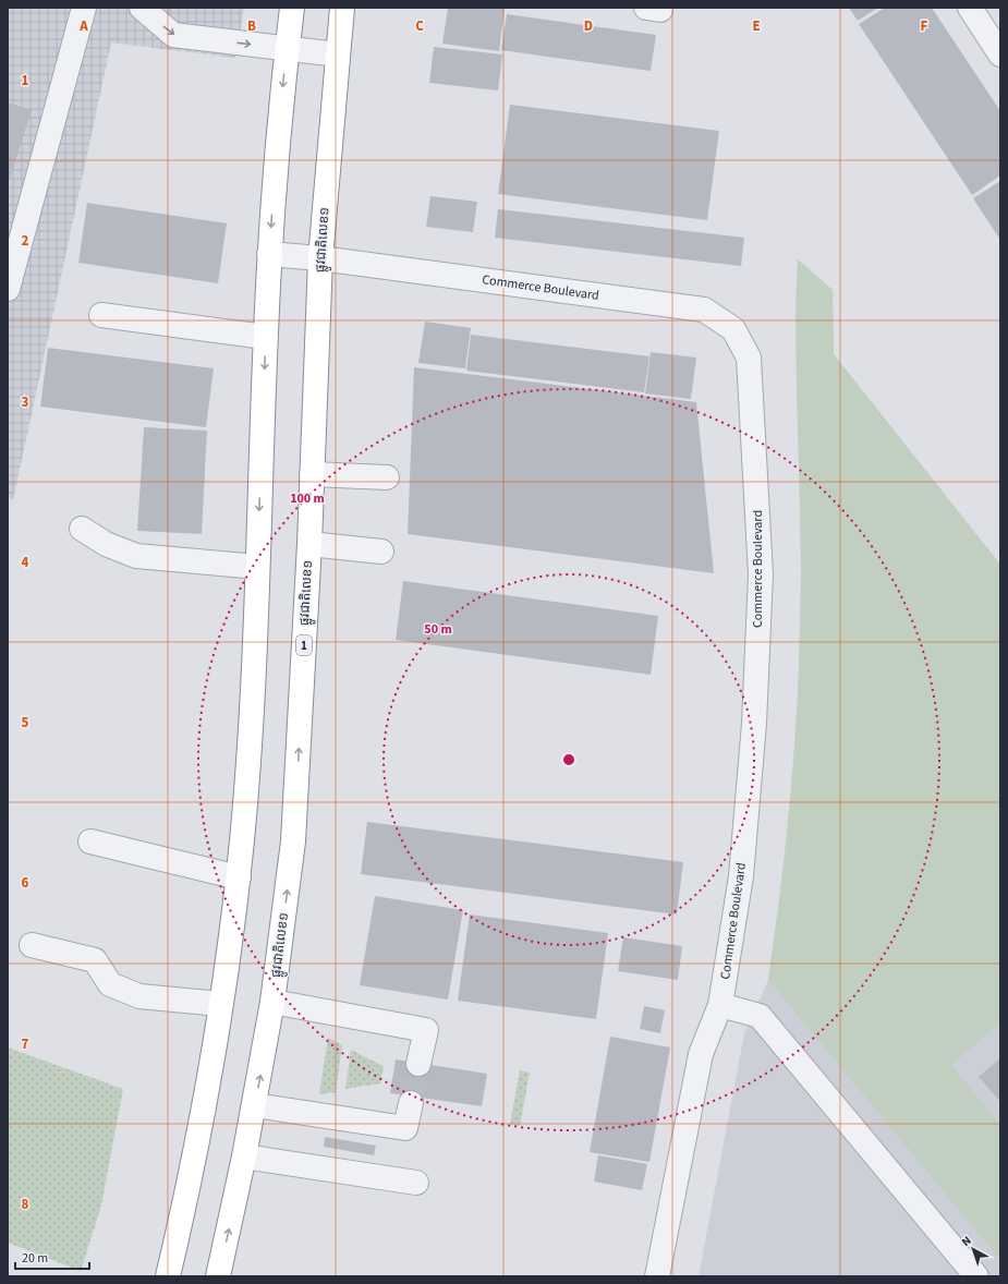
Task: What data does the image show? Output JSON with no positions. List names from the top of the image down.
{
  "streets": {
    "highway": ["ផ្លូវជាតិលេខ១", "1"],
    "street": ["Commerce Boulevard"]
  },
  "crossings": [
    ["ផ្លូវជាតិលេខ១", "Commerce Boulevard"]
  ],
  "scale_bar": "20 m",
  "north": "top left",
  "grid": {
    "columns": [
      "A",
      "B",
      "C",
      "D",
      "E",
      "F"
    ],
    "rows": [
      "1",
      "2",
      "3",
      "4",
      "5",
      "6",
      "7",
      "8"
    ]
  },
  "rings": ["100 m", "50 m"]
}
